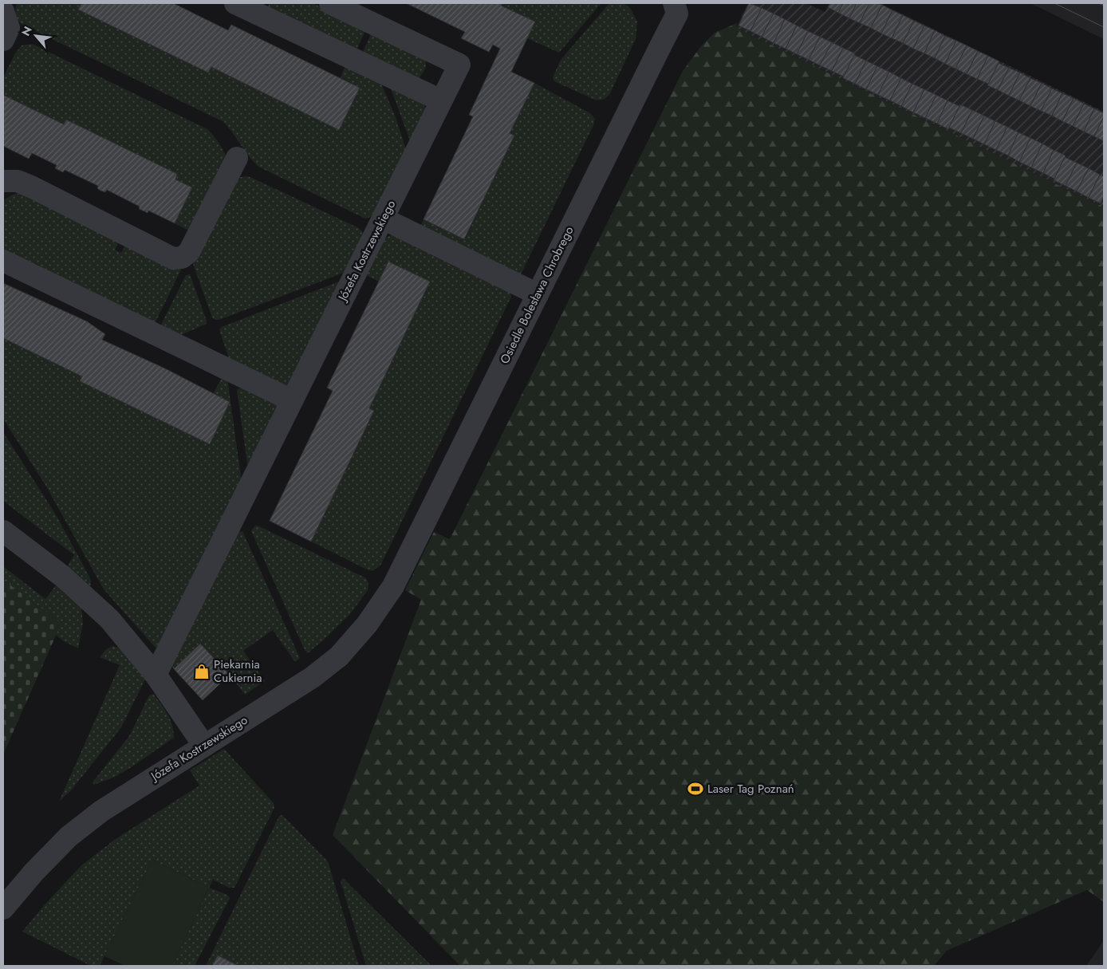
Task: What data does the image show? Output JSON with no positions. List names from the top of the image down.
{
  "streets": {
    "street": ["Józefa Kostrzewskiego", "Osiedle Bolesława Chrobrego"]
  },
  "crossings": [
    ["Józefa Kostrzewskiego", "Osiedle Bolesława Chrobrego"]
  ],
  "places": {
    "shop": ["Piekarnia Cukiernia"],
    "sports": ["Laser Tag Poznań"]
  },
  "north": "top left"
}
